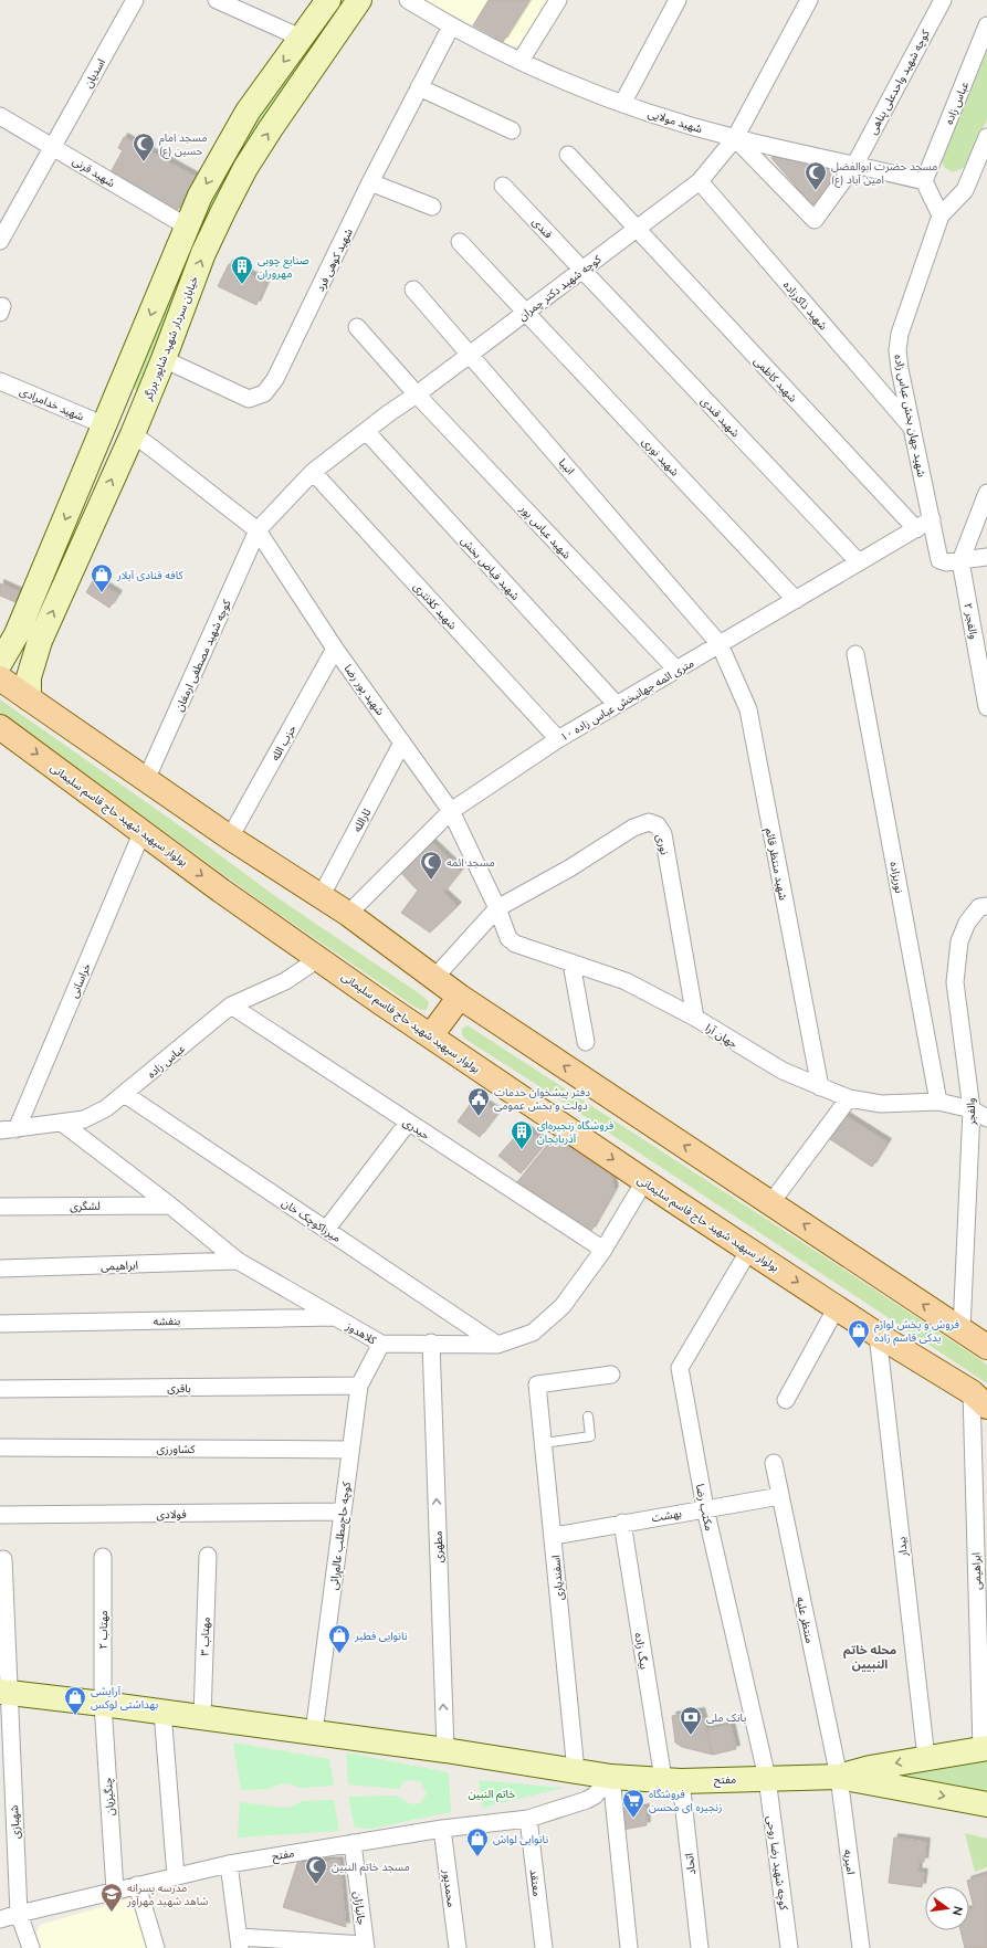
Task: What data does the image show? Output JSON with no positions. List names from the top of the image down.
{
  "streets": {
    "main road": ["خیابان سردار شهید شاپور برزگر", "بولوار سپهبد شهید حاج قاسم سلیمانی", "مفتح"],
    "street": [
      "اسدیان",
      "کوچه شهید واحدعلی پناهی",
      "عباس زاده",
      "شهید مولایی",
      "شهید قرنی",
      "قندی",
      "شهید کوهی فرد",
      "کوچه شهید دکتر چمران",
      "شهید ذاکرزاده",
      "شهید کاظمی",
      "شهید خدامرادی",
      "شهید جهان بخش عباس زاده",
      "شهید قندی",
      "شهید نوری",
      "انبیا",
      "شهید عباس پور",
      "شهید فیاض بخش",
      "شهید کلانتری",
      "والفجر ۲",
      "کوچه شهید مصطفی ارمغان",
      "شهید پور رضا",
      "۱۰ متری ائمه جهانبخش عباس زاده",
      "حزب الله",
      "ثارالله",
      "نوری",
      "شهید منتظر قائم",
      "نوریزاده",
      "خراسانی",
      "جهان آرا",
      "والفجر",
      "حیدری",
      "لشگری",
      "میرزاکوچک خان",
      "ابراهیمی",
      "بنفشه",
      "کلاهدوز",
      "باقری",
      "کشاورزی",
      "مکتب رضا",
      "فولادی",
      "بهشت",
      "کوچه حاج‌مطلب عالم‌رائی",
      "مطهری",
      "بیدار",
      "اسفندیاری",
      "منتظر علیه",
      "مهتاب ۲",
      "مهتاب ۳",
      "بیگ زاده",
      "چنگیزیان",
      "شهبازی",
      "امیریه",
      "کوچه شهید رضا روحی",
      "اتحاد",
      "معتقد",
      "محمدپور",
      "جانبازان"
    ]
  },
  "crossings": [
    ["اسدیان", "شهید قرنی"],
    ["کوچه شهید واحدعلی پناهی", "شهید مولایی"],
    ["کوچه شهید واحدعلی پناهی", "کوچه شهید دکتر چمران"],
    ["عباس زاده", "شهید مولایی"],
    ["عباس زاده", "بولوار سپهبد شهید حاج قاسم سلیمانی"],
    ["عباس زاده", "خراسانی"],
    ["عباس زاده", "حیدری"],
    ["عباس زاده", "میرزاکوچک خان"],
    ["عباس زاده", "کلاهدوز"],
    ["شهید مولایی", "شهید کوهی فرد"],
    ["شهید مولایی", "کوچه شهید دکتر چمران"],
    ["قندی", "کوچه شهید دکتر چمران"],
    ["قندی", "شهید قندی"],
    ["شهید کوهی فرد", "خیابان سردار شهید شاپور برزگر"],
    ["کوچه شهید دکتر چمران", "شهید ذاکرزاده"],
    ["کوچه شهید دکتر چمران", "شهید کاظمی"],
    ["کوچه شهید دکتر چمران", "شهید قندی"],
    ["کوچه شهید دکتر چمران", "شهید نوری"],
    ["کوچه شهید دکتر چمران", "انبیا"],
    ["کوچه شهید دکتر چمران", "شهید عباس پور"],
    ["کوچه شهید دکتر چمران", "شهید فیاض بخش"],
    ["کوچه شهید دکتر چمران", "شهید کلانتری"],
    ["کوچه شهید دکتر چمران", "کوچه شهید مصطفی ارمغان"],
    ["کوچه شهید دکتر چمران", "شهید پور رضا"],
    ["شهید ذاکرزاده", "شهید جهان بخش عباس زاده"],
    ["خیابان سردار شهید شاپور برزگر", "شهید پور رضا"],
    ["شهید کاظمی", "۱۰ متری ائمه جهانبخش عباس زاده"],
    ["شهید جهان بخش عباس زاده", "والفجر ۲"],
    ["شهید جهان بخش عباس زاده", "۱۰ متری ائمه جهانبخش عباس زاده"],
    ["شهید قندی", "۱۰ متری ائمه جهانبخش عباس زاده"],
    ["شهید نوری", "۱۰ متری ائمه جهانبخش عباس زاده"],
    ["انبیا", "۱۰ متری ائمه جهانبخش عباس زاده"],
    ["انبیا", "شهید منتظر قائم"],
    ["شهید عباس پور", "۱۰ متری ائمه جهانبخش عباس زاده"],
    ["شهید فیاض بخش", "۱۰ متری ائمه جهانبخش عباس زاده"],
    ["شهید کلانتری", "۱۰ متری ائمه جهانبخش عباس زاده"],
    ["کوچه شهید مصطفی ارمغان", "شهید پور رضا"],
    ["شهید پور رضا", "۱۰ متری ائمه جهانبخش عباس زاده"],
    ["شهید پور رضا", "حزب الله"],
    ["شهید پور رضا", "ثارالله"],
    ["شهید پور رضا", "نوری"],
    ["شهید پور رضا", "جهان آرا"],
    ["۱۰ متری ائمه جهانبخش عباس زاده", "شهید منتظر قائم"],
    ["بولوار سپهبد شهید حاج قاسم سلیمانی", "خراسانی"],
    ["بولوار سپهبد شهید حاج قاسم سلیمانی", "ابراهیمی"],
    ["بولوار سپهبد شهید حاج قاسم سلیمانی", "کلاهدوز"],
    ["بولوار سپهبد شهید حاج قاسم سلیمانی", "مکتب رضا"],
    ["بولوار سپهبد شهید حاج قاسم سلیمانی", "بیدار"],
    ["نوری", "جهان آرا"],
    ["شهید منتظر قائم", "جهان آرا"],
    ["نوریزاده", "جهان آرا"],
    ["جهان آرا", "والفجر"],
    ["حیدری", "کلاهدوز"],
    ["لشگری", "کلاهدوز"],
    ["میرزاکوچک خان", "کلاهدوز"],
    ["ابراهیمی", "کلاهدوز"],
    ["ابراهیمی", "مفتح"],
    ["بنفشه", "کلاهدوز"],
    ["کلاهدوز", "کوچه حاج‌مطلب عالم‌رائی"],
    ["کلاهدوز", "مطهری"],
    ["باقری", "کوچه حاج‌مطلب عالم‌رائی"],
    ["کشاورزی", "کوچه حاج‌مطلب عالم‌رائی"],
    ["مکتب رضا", "بهشت"],
    ["مکتب رضا", "مفتح"],
    ["مکتب رضا", "کوچه شهید رضا روحی"],
    ["فولادی", "کوچه حاج‌مطلب عالم‌رائی"],
    ["بهشت", "اسفندیاری"],
    ["بهشت", "منتظر علیه"],
    ["بهشت", "بیگ زاده"],
    ["کوچه حاج‌مطلب عالم‌رائی", "مفتح"],
    ["مطهری", "مفتح"],
    ["بیدار", "مفتح"],
    ["اسفندیاری", "مفتح"],
    ["منتظر علیه", "مفتح"],
    ["منتظر علیه", "امیریه"],
    ["مهتاب ۲", "مفتح"],
    ["مهتاب ۲", "چنگیزیان"],
    ["مهتاب ۳", "مفتح"],
    ["بیگ زاده", "مفتح"],
    ["بیگ زاده", "اتحاد"],
    ["مفتح", "چنگیزیان"],
    ["مفتح", "شهبازی"],
    ["مفتح", "امیریه"],
    ["مفتح", "کوچه شهید رضا روحی"],
    ["مفتح", "اتحاد"],
    ["مفتح", "معتقد"],
    ["مفتح", "محمدپور"],
    ["مفتح", "جانبازان"]
  ],
  "one_way": ["مطهری"],
  "districts": ["محله خاتم النبیین"],
  "parks": ["خاتم النبین"],
  "places": {
    "mosque": [
      "مسجد امام حسین (ع)",
      "مسجد حضرت ابوالفضل (ع) امین آباد",
      "مسجد ائمه",
      "مسجد خاتم النبین"
    ],
    "building": ["صنایع چوبی مهروران", "فروشگاه زنجیره‌ای آذربایجان"],
    "shop": [
      "کافه قنادی آیلار",
      "فروش و پخش لوازم یدکی قاسم زاده",
      "نانوایی فطیر",
      "آرایشی بهداشتی لوکس",
      "نانوایی لواش"
    ],
    "public building": ["دفتر پیشخوان خدمات دولت و بخش عمومی"],
    "bank": ["بانک ملی"],
    "supermarket": ["فروشگاه زنجیره ای محسن"],
    "school or university": ["مدرسه پسرانه شاهد شهید مهرآور"]
  },
  "north": "right"
}
